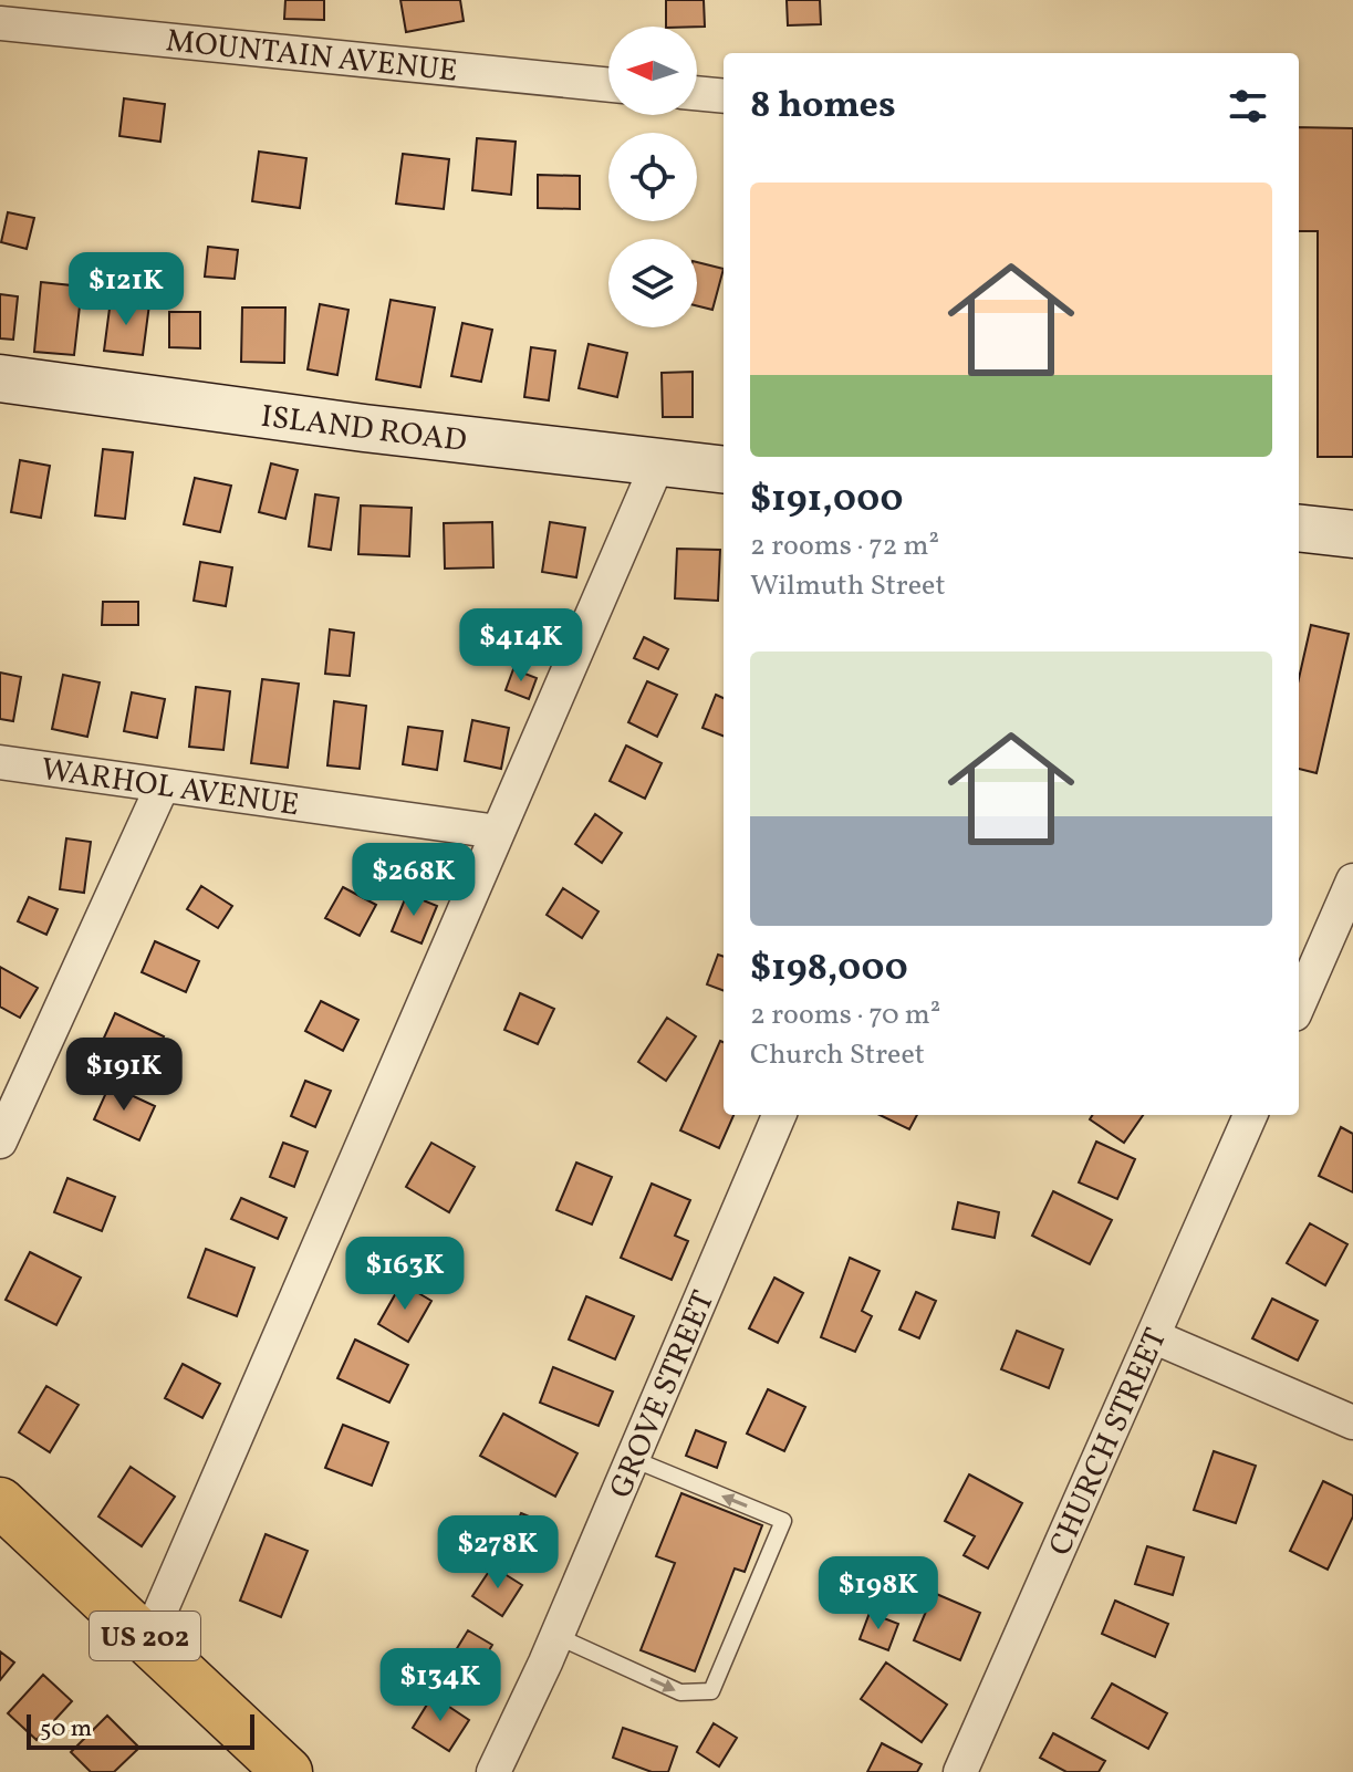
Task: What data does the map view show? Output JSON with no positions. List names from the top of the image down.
{
  "streets": {
    "main road": ["ISLAND ROAD", "US 202"],
    "street": [
      "MOUNTAIN AVENUE",
      "WARHOL AVENUE",
      "GROVE STREET",
      "CHURCH STREET"
    ]
  },
  "scale_bar": "50 m",
  "north": "left",
  "page": {
    "heading": "8 homes",
    "list": [
      {
        "name": "$191,000",
        "note": "2 rooms · 72 m² · Wilmuth Street"
      },
      {
        "name": "$198,000",
        "note": "2 rooms · 70 m² · Church Street"
      }
    ],
    "price": [
      "$121K",
      "$414K",
      "$268K",
      "$191K",
      "$163K",
      "$278K",
      "$198K",
      "$134K"
    ],
    "scale": "50 m"
  }
}
